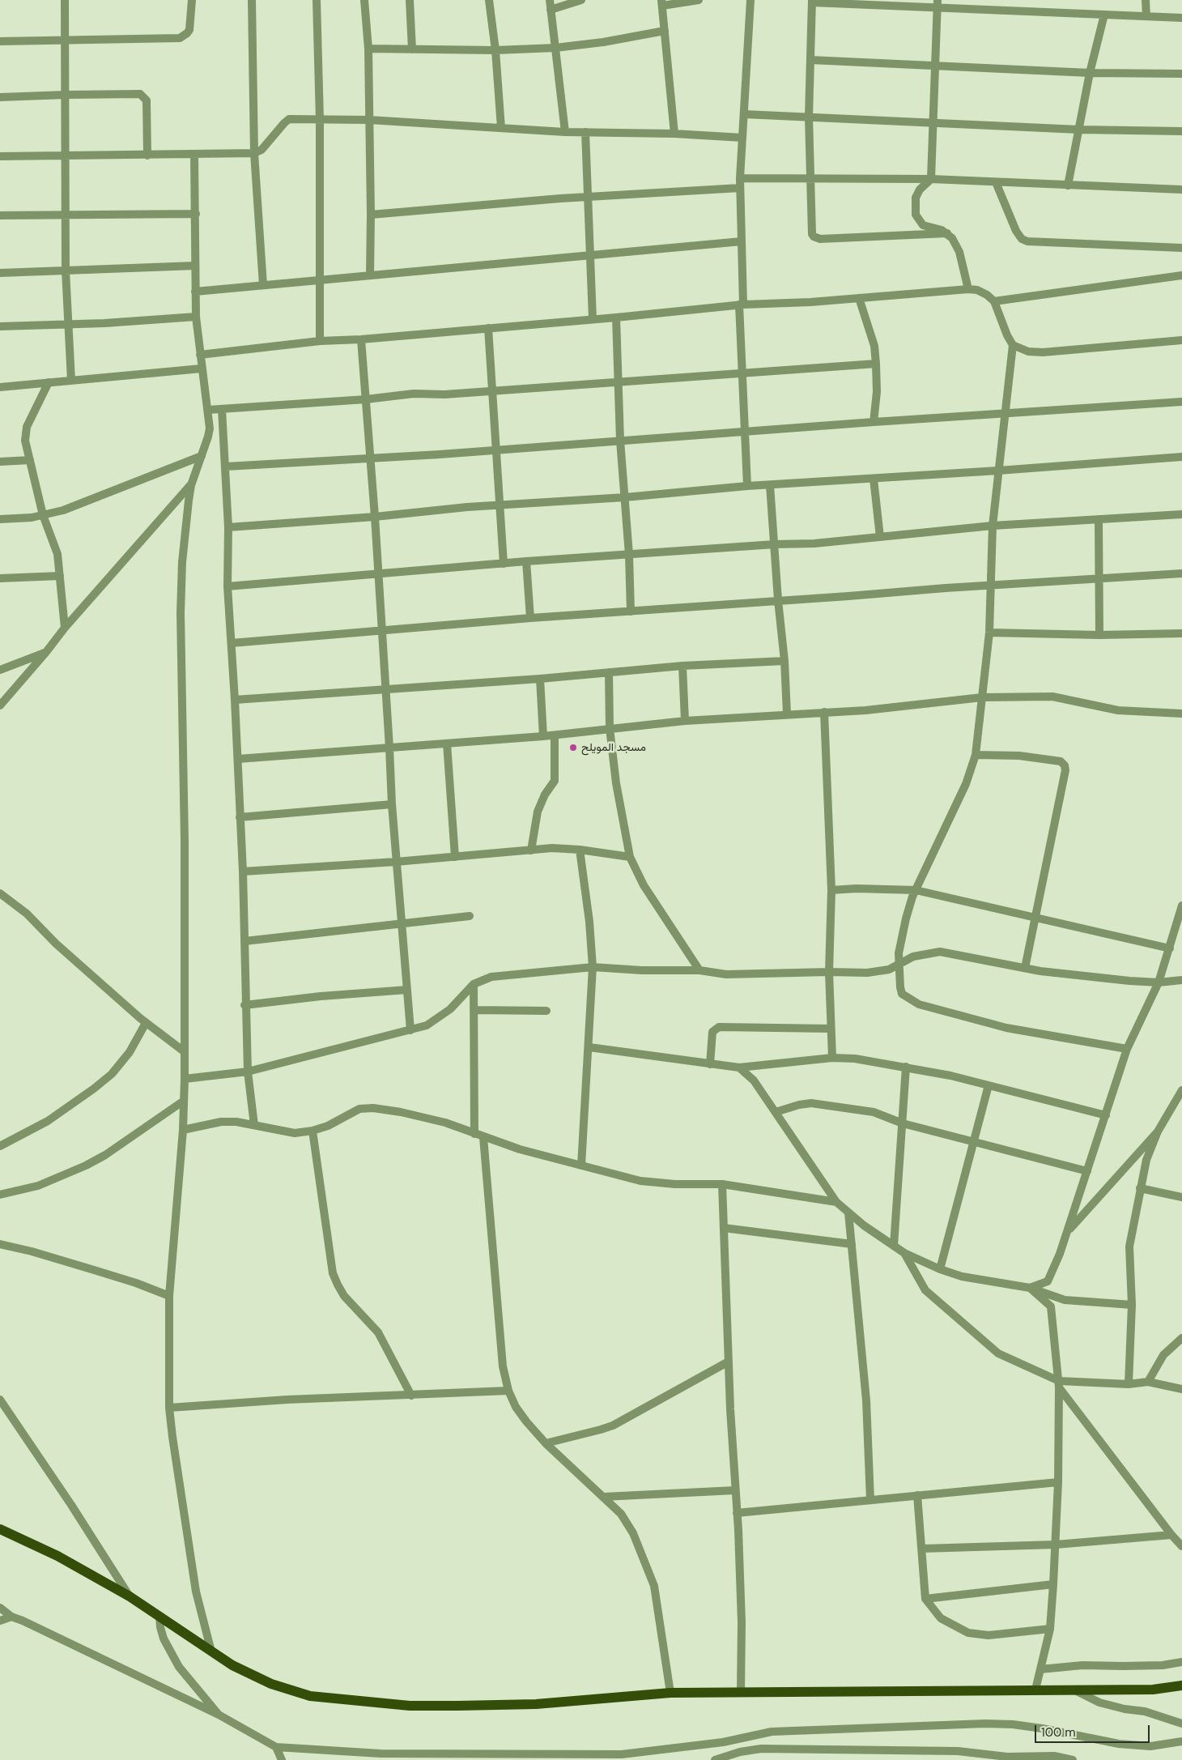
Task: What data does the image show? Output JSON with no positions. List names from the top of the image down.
{
  "places": ["مسجد المويلح"],
  "scale_bar": "100 m"
}
